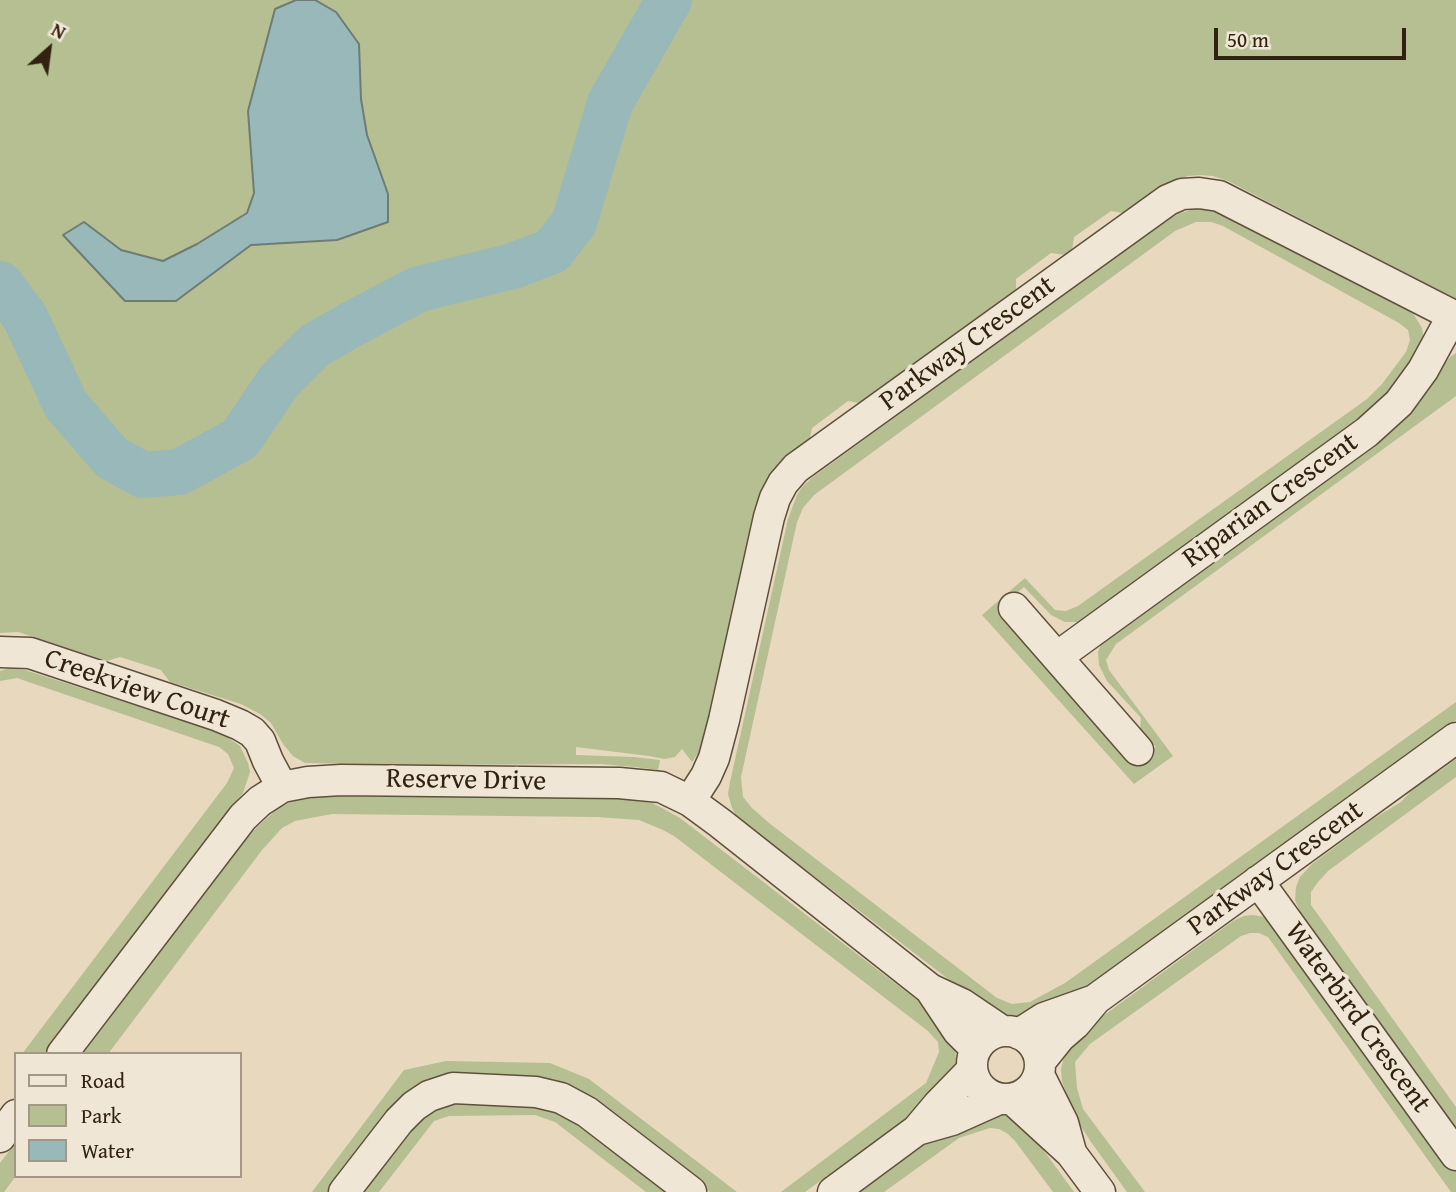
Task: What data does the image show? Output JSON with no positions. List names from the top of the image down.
{
  "streets": {
    "street": [
      "Parkway Crescent",
      "Riparian Crescent",
      "Creekview Court",
      "Reserve Drive",
      "Waterbird Crescent"
    ]
  },
  "crossings": [
    ["Parkway Crescent", "Riparian Crescent"],
    ["Parkway Crescent", "Reserve Drive"],
    ["Parkway Crescent", "Waterbird Crescent"],
    ["Creekview Court", "Reserve Drive"]
  ],
  "legend": ["Road", "Park", "Water"],
  "scale_bar": "50 m",
  "north": "top right"
}
